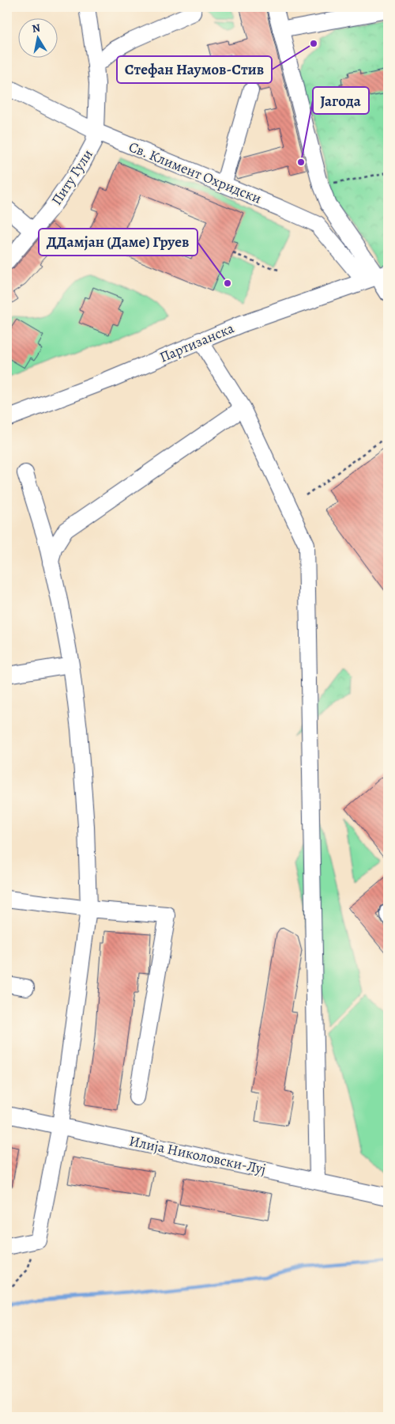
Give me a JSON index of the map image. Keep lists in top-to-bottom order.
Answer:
{
  "streets": {
    "street": [
      "Св. Климент Охридски",
      "Питу Гули",
      "Партизанска",
      "Илија Николовски-Луј"
    ]
  },
  "crossings": [
    ["Св. Климент Охридски", "Питу Гули"],
    ["Св. Климент Охридски", "Партизанска"]
  ],
  "places": ["Стефан Наумов-Стив", "Јагода", "ДДамјан (Даме) Груев"],
  "north": "top"
}
